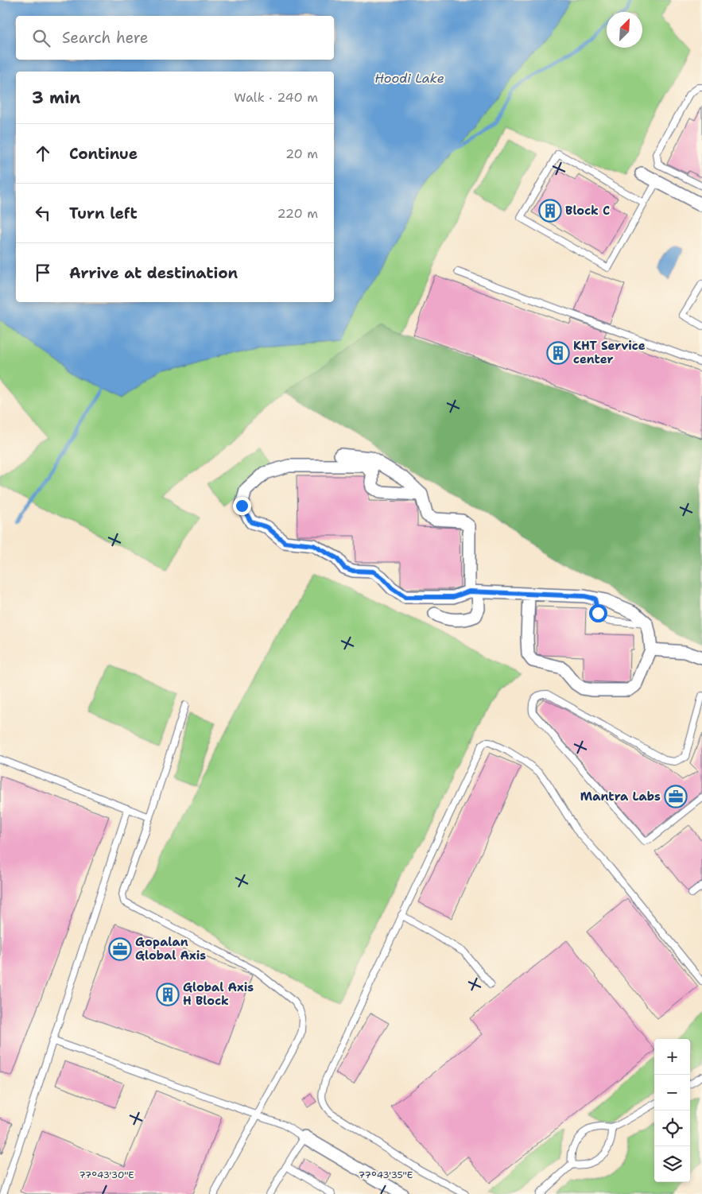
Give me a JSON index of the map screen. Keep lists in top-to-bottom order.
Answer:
{
  "water": ["Hoodi Lake"],
  "places": {
    "building": ["Block C", "KHT Service center", "Global Axis H Block"],
    "office": ["Mantra Labs", "Gopalan Global Axis"]
  },
  "north": "top right",
  "page": {
    "search": "Search here",
    "heading": ["3 min", "Walk · 240 m"],
    "list": [
      ["Continue", "20 m"],
      ["Turn left", "220 m"],
      "Arrive at destination"
    ],
    "map_buttons": ["+", "−"]
  },
  "coordinates": ["77°43'30\"E", "77°43'35\"E"]
}
